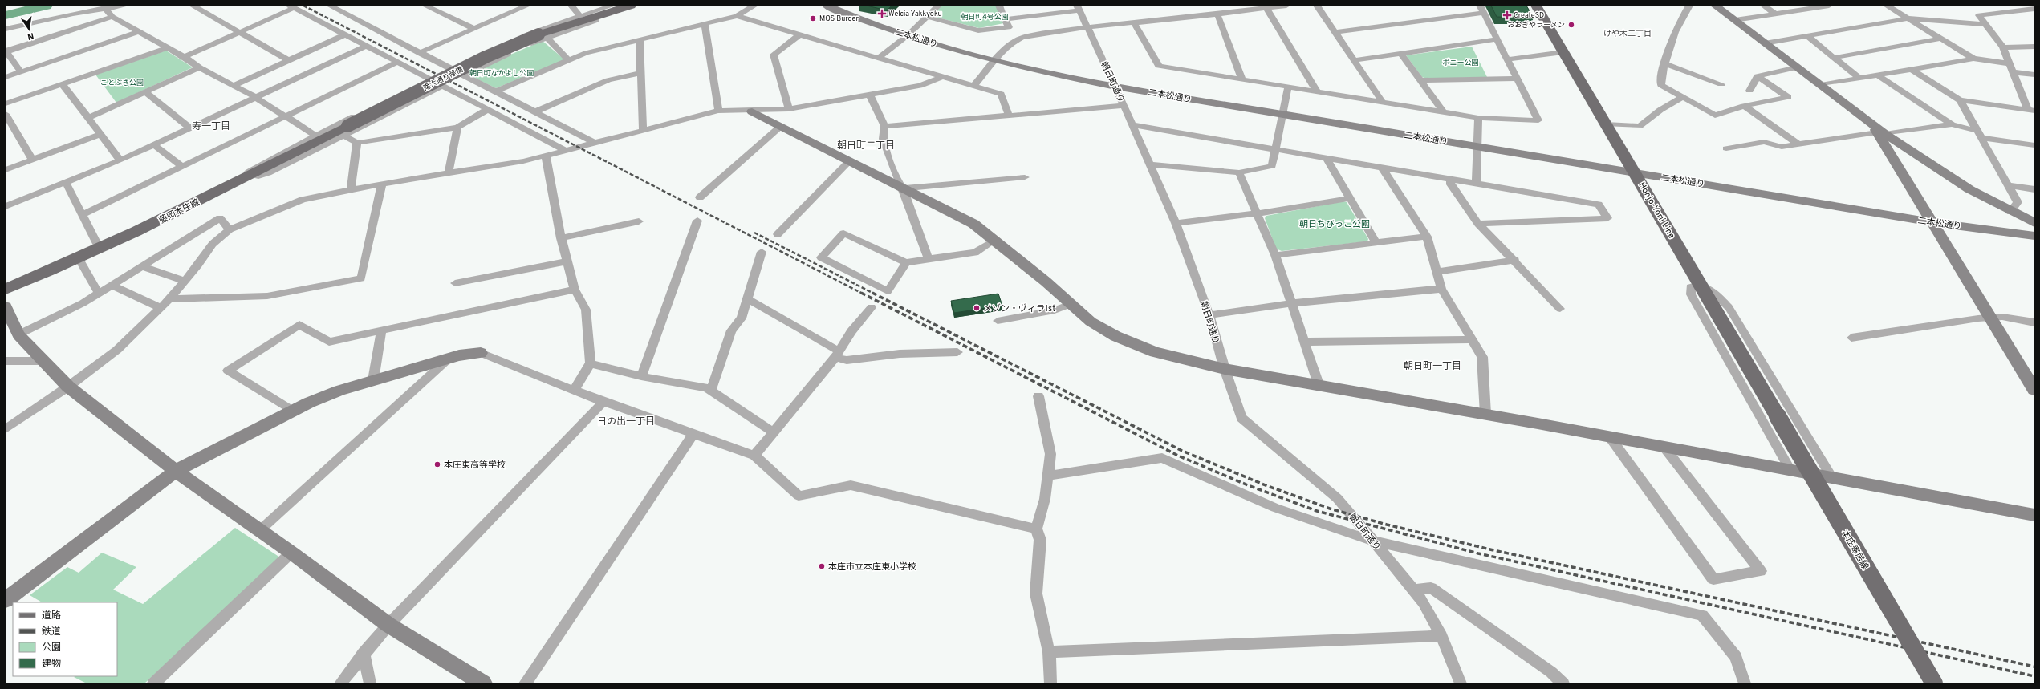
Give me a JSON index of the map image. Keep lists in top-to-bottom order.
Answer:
{
  "streets": {
    "main road": [
      "南大通り陸橋",
      "Honjo-Yorii Line",
      "藤岡本庄線",
      "本庄寄居線"
    ],
    "street": ["二本松通り", "朝日町通り"]
  },
  "crossings": [
    ["二本松通り", "朝日町通り"],
    ["二本松通り", "Honjo-Yorii Line"],
    ["南大通り陸橋", "藤岡本庄線"],
    ["Honjo-Yorii Line", "本庄寄居線"]
  ],
  "districts": [
    "けや木二丁目",
    "寿一丁目",
    "朝日町二丁目",
    "朝日町一丁目",
    "日の出一丁目"
  ],
  "parks": [
    "朝日町4号公園",
    "ポニー公園",
    "朝日町なかよし公園",
    "ことぶき公園",
    "朝日ちびっこ公園"
  ],
  "places": {
    "health": ["Welcia Yakkyoku", "CreateSD"],
    "other": [
      "MOS Burger",
      "おおぎやラーメン",
      "メゾン・ヴィラ1st",
      "本庄東高等学校",
      "本庄市立本庄東小学校"
    ]
  },
  "legend": [
    "道路",
    "鉄道",
    "公園",
    "建物"
  ],
  "north": "bottom"
}
